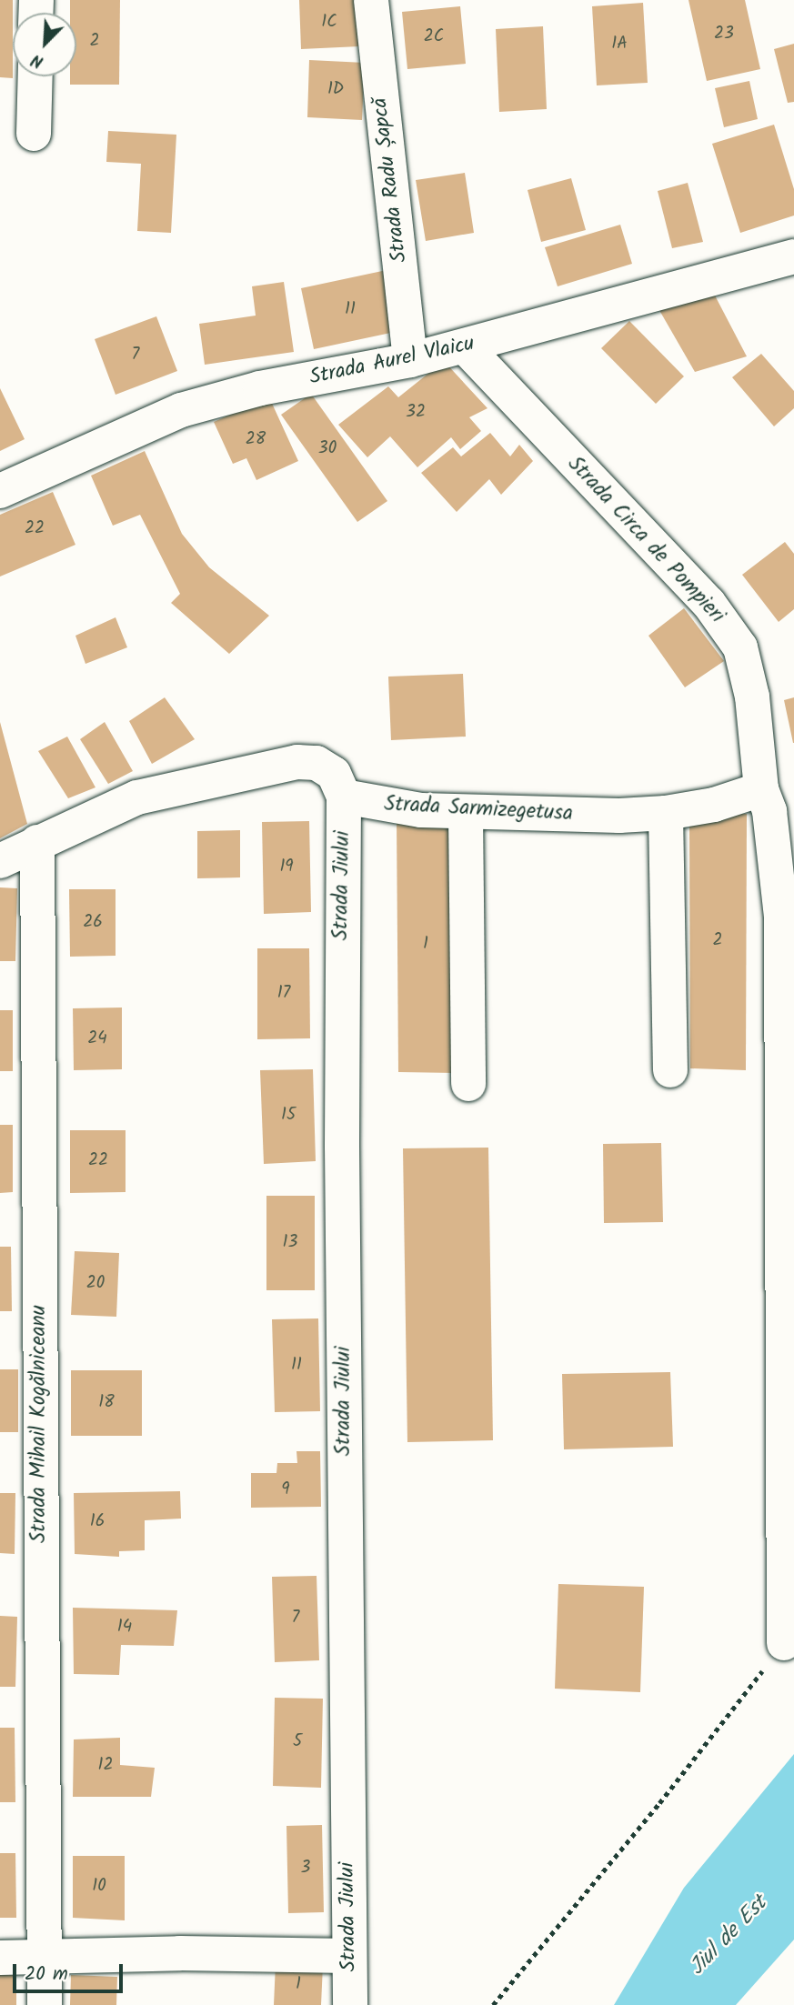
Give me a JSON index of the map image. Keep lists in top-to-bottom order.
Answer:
{
  "streets": {
    "street": [
      "Strada Radu Șapcă",
      "Strada Aurel Vlaicu",
      "Strada Circa de Pompieri",
      "Strada Sarmizegetusa",
      "Strada Jiului",
      "Strada Mihail Kogălniceanu"
    ]
  },
  "crossings": [
    ["Strada Radu Șapcă", "Strada Aurel Vlaicu"],
    ["Strada Aurel Vlaicu", "Strada Circa de Pompieri"],
    ["Strada Circa de Pompieri", "Strada Sarmizegetusa"],
    ["Strada Sarmizegetusa", "Strada Jiului"]
  ],
  "water": ["Jiul de Est"],
  "house_numbers": [
    "1C",
    "23",
    "2C",
    "2",
    "1A",
    "1D",
    "11",
    "7",
    "32",
    "28",
    "30",
    "22",
    "19",
    "26",
    "2",
    "1",
    "17",
    "24",
    "15",
    "22",
    "13",
    "20",
    "11",
    "18",
    "9",
    "16",
    "7",
    "14",
    "5",
    "12",
    "3",
    "10",
    "1"
  ],
  "scale_bar": "20 m",
  "north": "bottom left"
}
